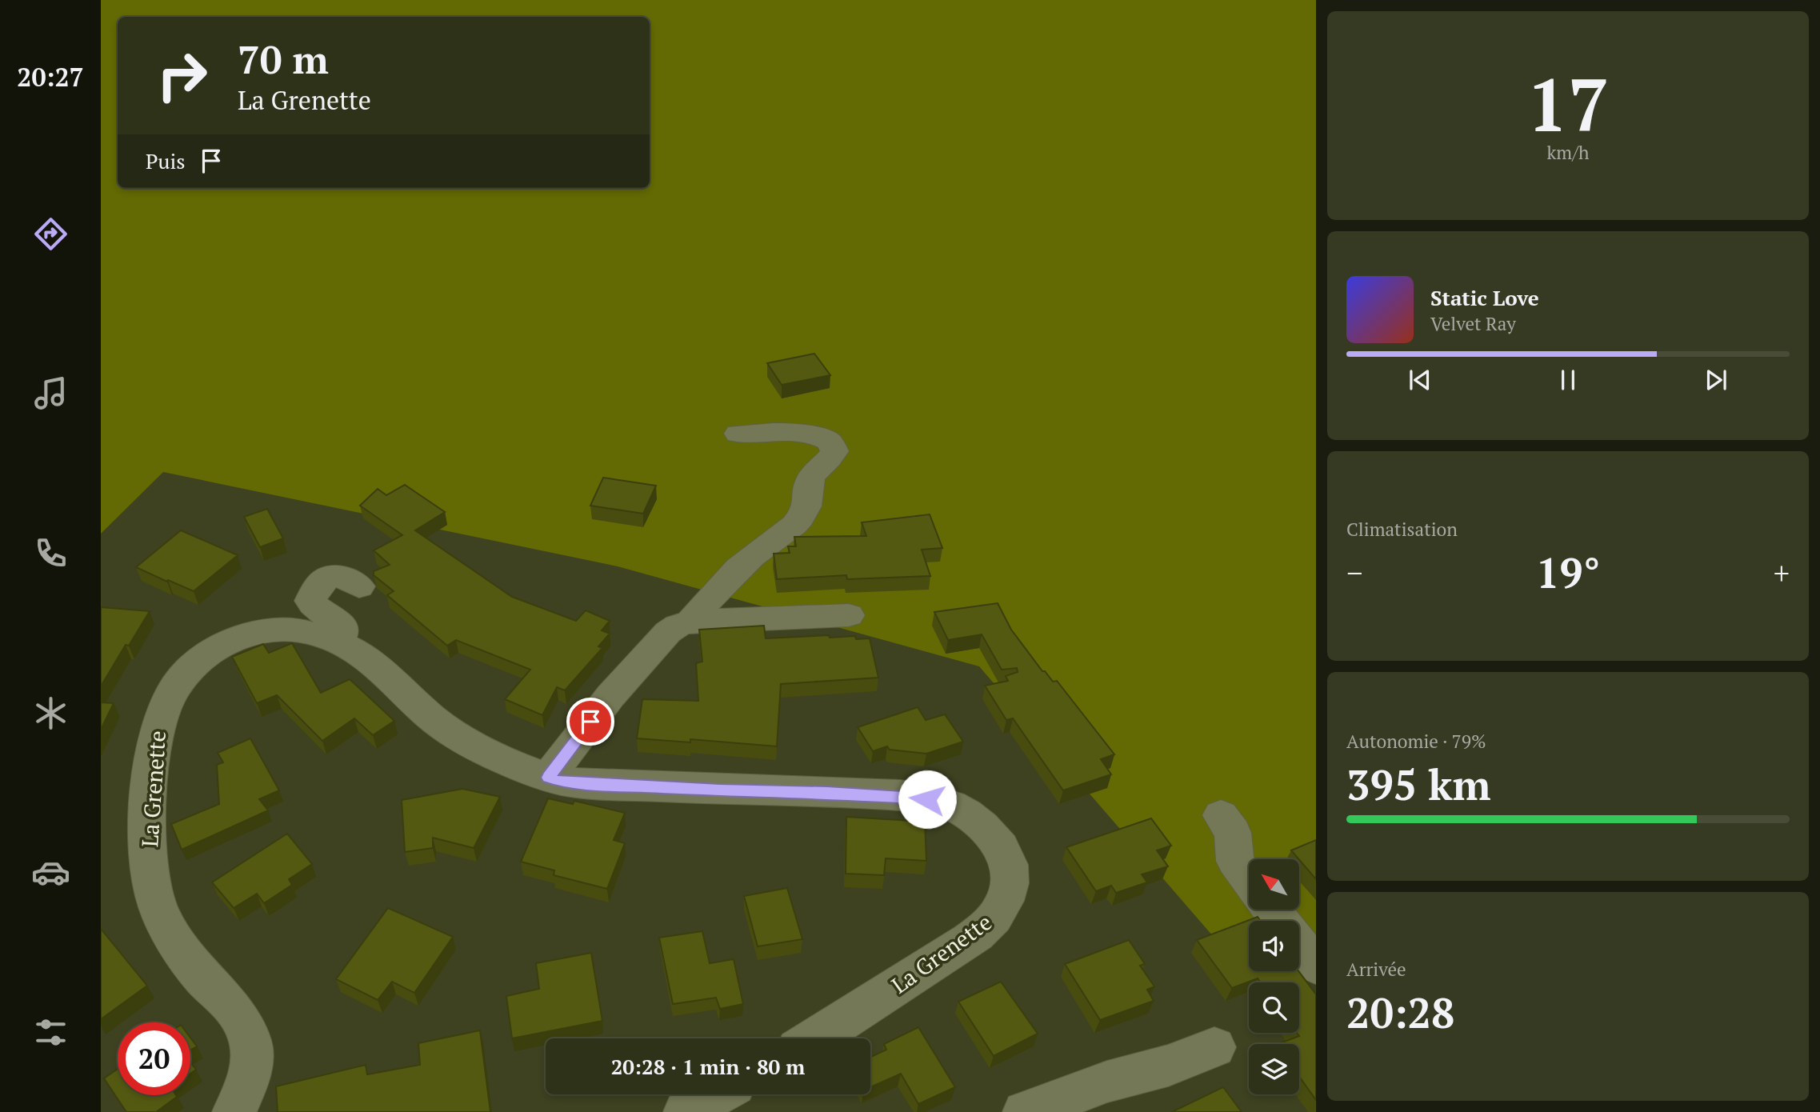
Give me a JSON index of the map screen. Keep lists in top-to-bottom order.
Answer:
{
  "streets": {
    "lane": ["La Grenette"]
  },
  "north": "top left",
  "page": {
    "tabs": "20:27",
    "tile": [
      ["17", "km/h"],
      "Climatisation",
      ["Autonomie · 79%", "395 km"],
      ["Arrivée", "20:28"]
    ],
    "turn": ["70 m", "La Grenette"],
    "then": "Puis",
    "song": ["Static Love", "Velvet Ray"],
    "heat": ["−", "19°", "+"],
    "limit": "20",
    "trip": "20:28 · 1 min · 80 m"
  }
}
